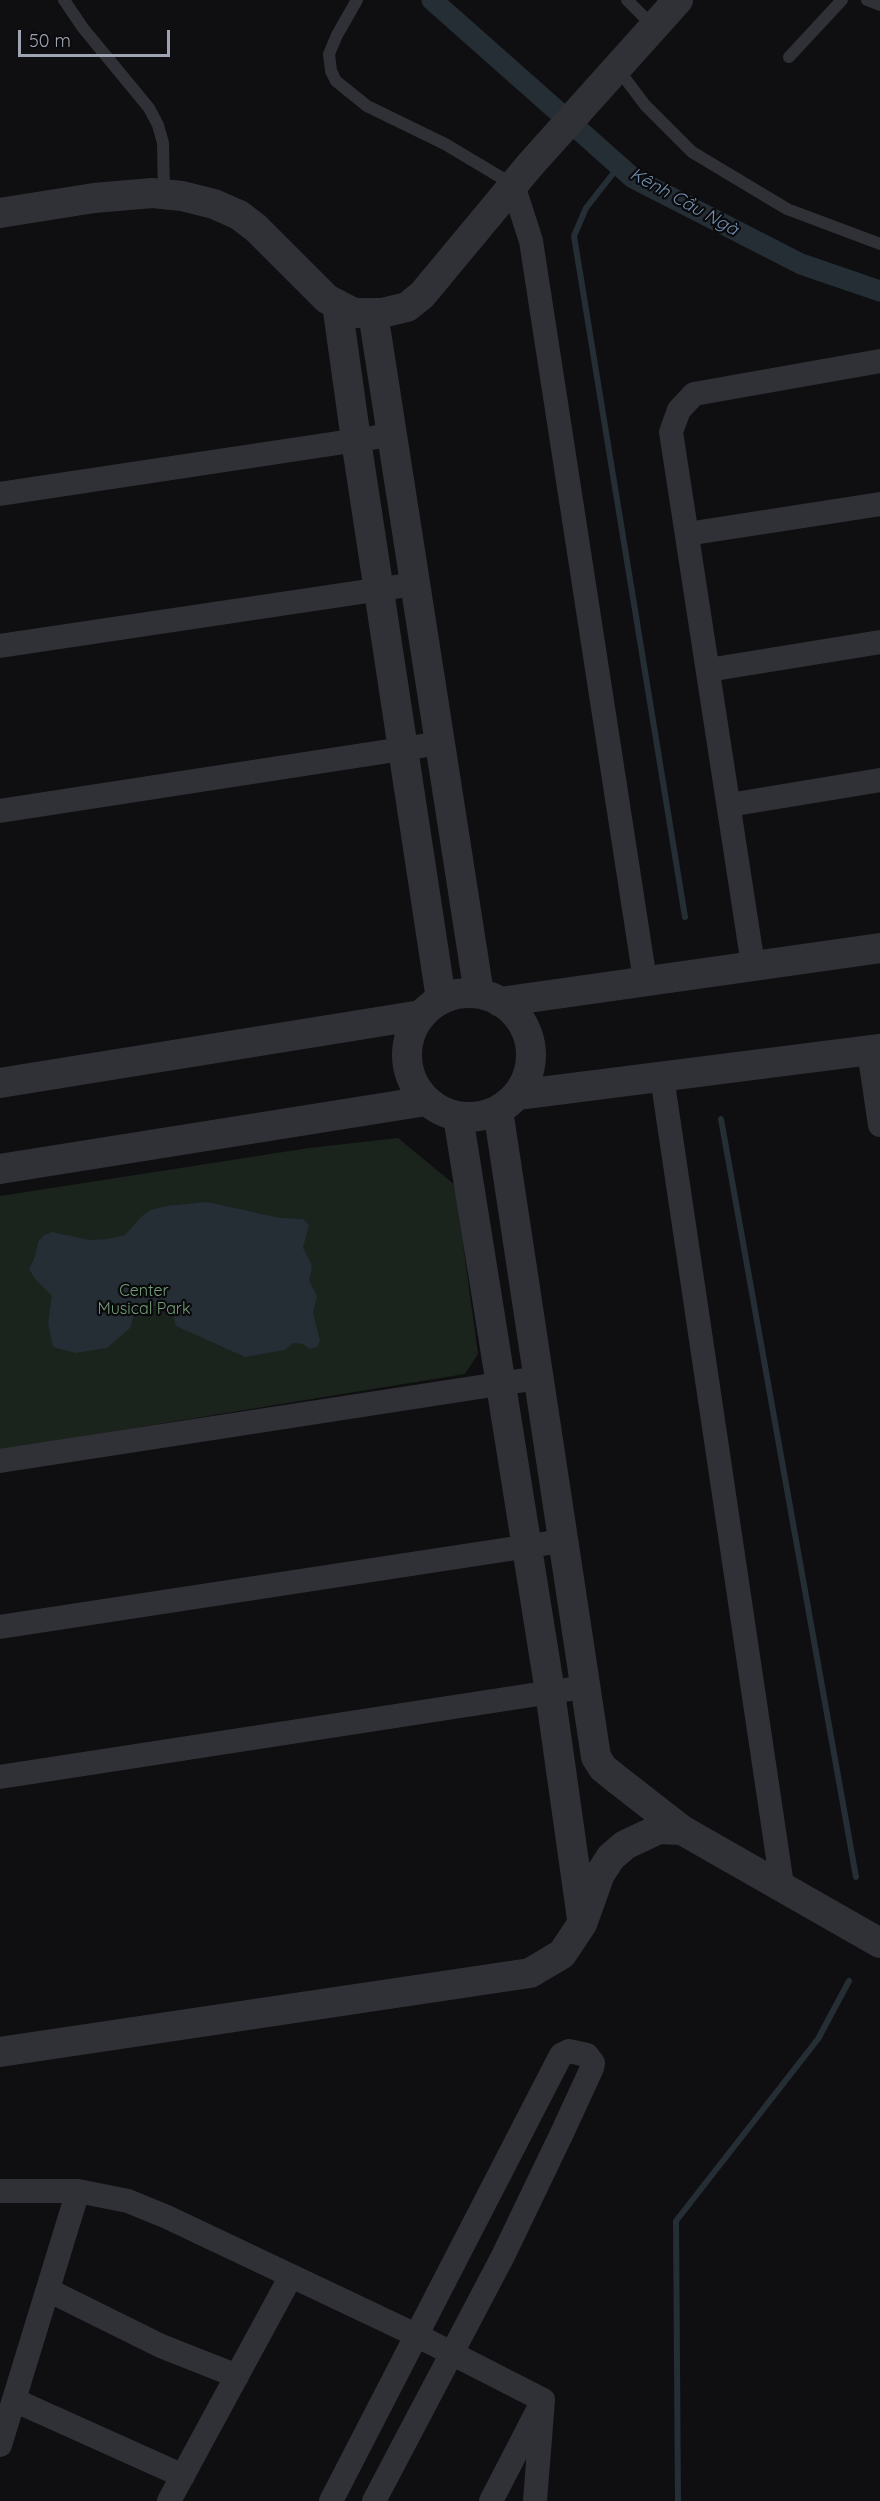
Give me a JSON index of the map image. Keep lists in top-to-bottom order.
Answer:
{
  "water": ["Kênh Cầu Ngà"],
  "parks": ["Center Musical Park"],
  "scale_bar": "50 m"
}
